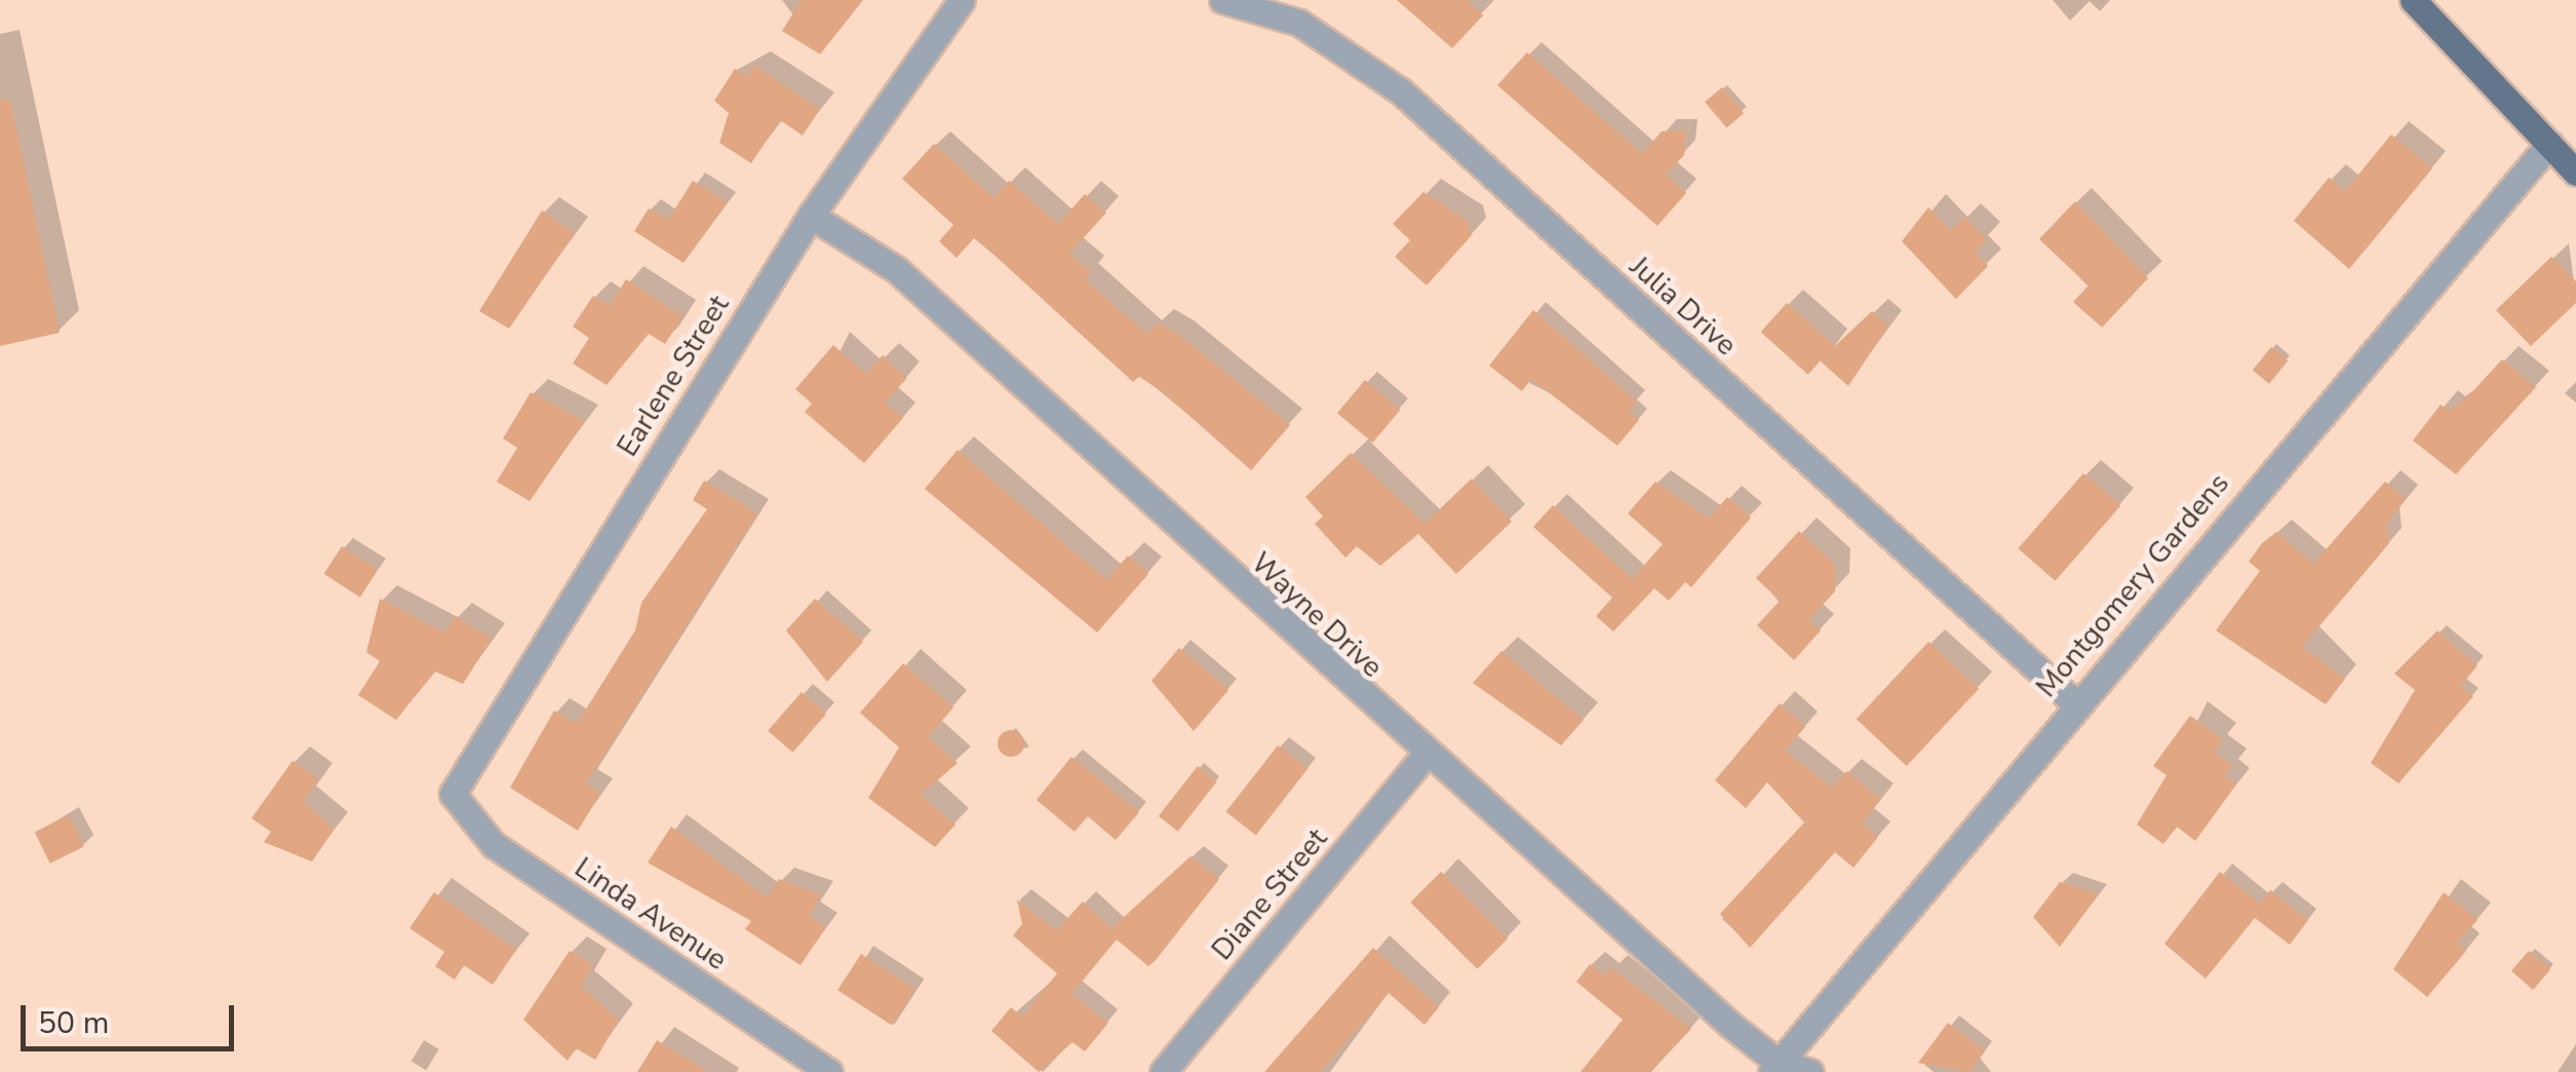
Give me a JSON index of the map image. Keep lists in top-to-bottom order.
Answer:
{
  "streets": {
    "street": [
      "Julia Drive",
      "Earlene Street",
      "Montgomery Gardens",
      "Wayne Drive",
      "Diane Street",
      "Linda Avenue"
    ]
  },
  "crossings": [
    ["Julia Drive", "Montgomery Gardens"],
    ["Earlene Street", "Wayne Drive"],
    ["Earlene Street", "Linda Avenue"],
    ["Montgomery Gardens", "Wayne Drive"],
    ["Wayne Drive", "Diane Street"]
  ],
  "scale_bar": "50 m"
}
